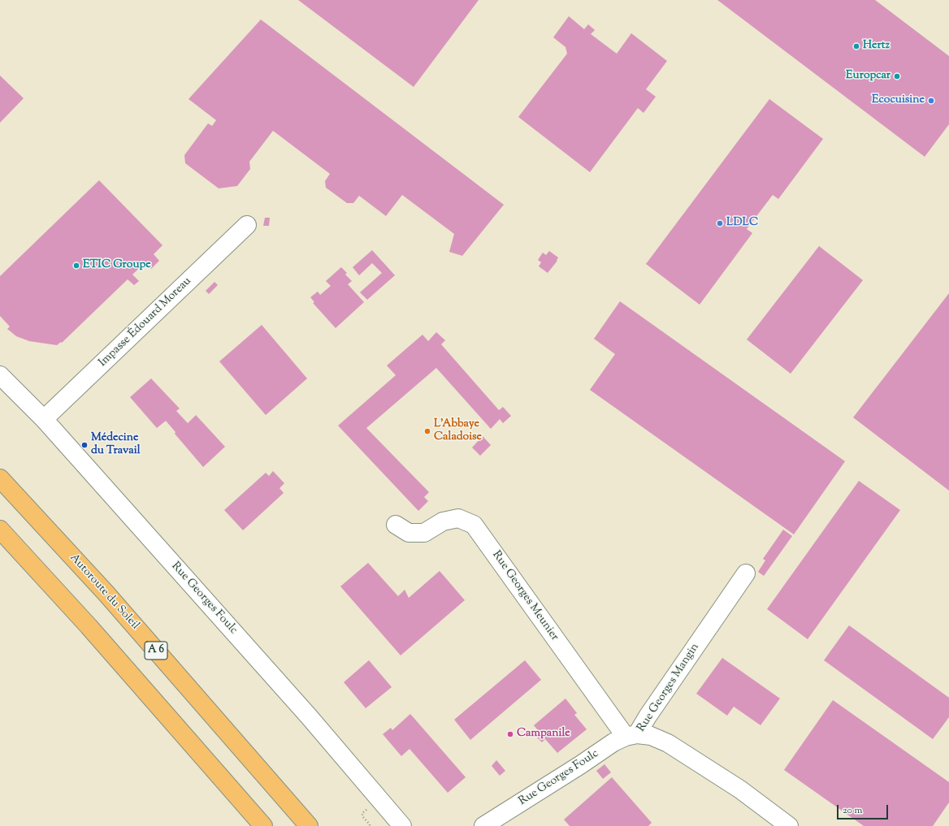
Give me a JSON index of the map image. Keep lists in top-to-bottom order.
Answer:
{
  "streets": {
    "highway": ["Autoroute du Soleil", "A 6"],
    "street": [
      "Impasse Édouard Moreau",
      "Rue Georges Meunier",
      "Rue Georges Foulc",
      "Rue Georges Mangin"
    ]
  },
  "crossings": [
    ["Impasse Édouard Moreau", "Rue Georges Foulc"],
    ["Rue Georges Meunier", "Rue Georges Foulc"],
    ["Rue Georges Meunier", "Rue Georges Mangin"],
    ["Rue Georges Foulc", "Rue Georges Mangin"]
  ],
  "places": [
    "Hertz",
    "Europcar",
    "Ecocuisine",
    "LDLC",
    "ETIC Groupe",
    "L'Abbaye Caladoise",
    "Médecine du Travail",
    "Campanile"
  ],
  "scale_bar": "20 m"
}
